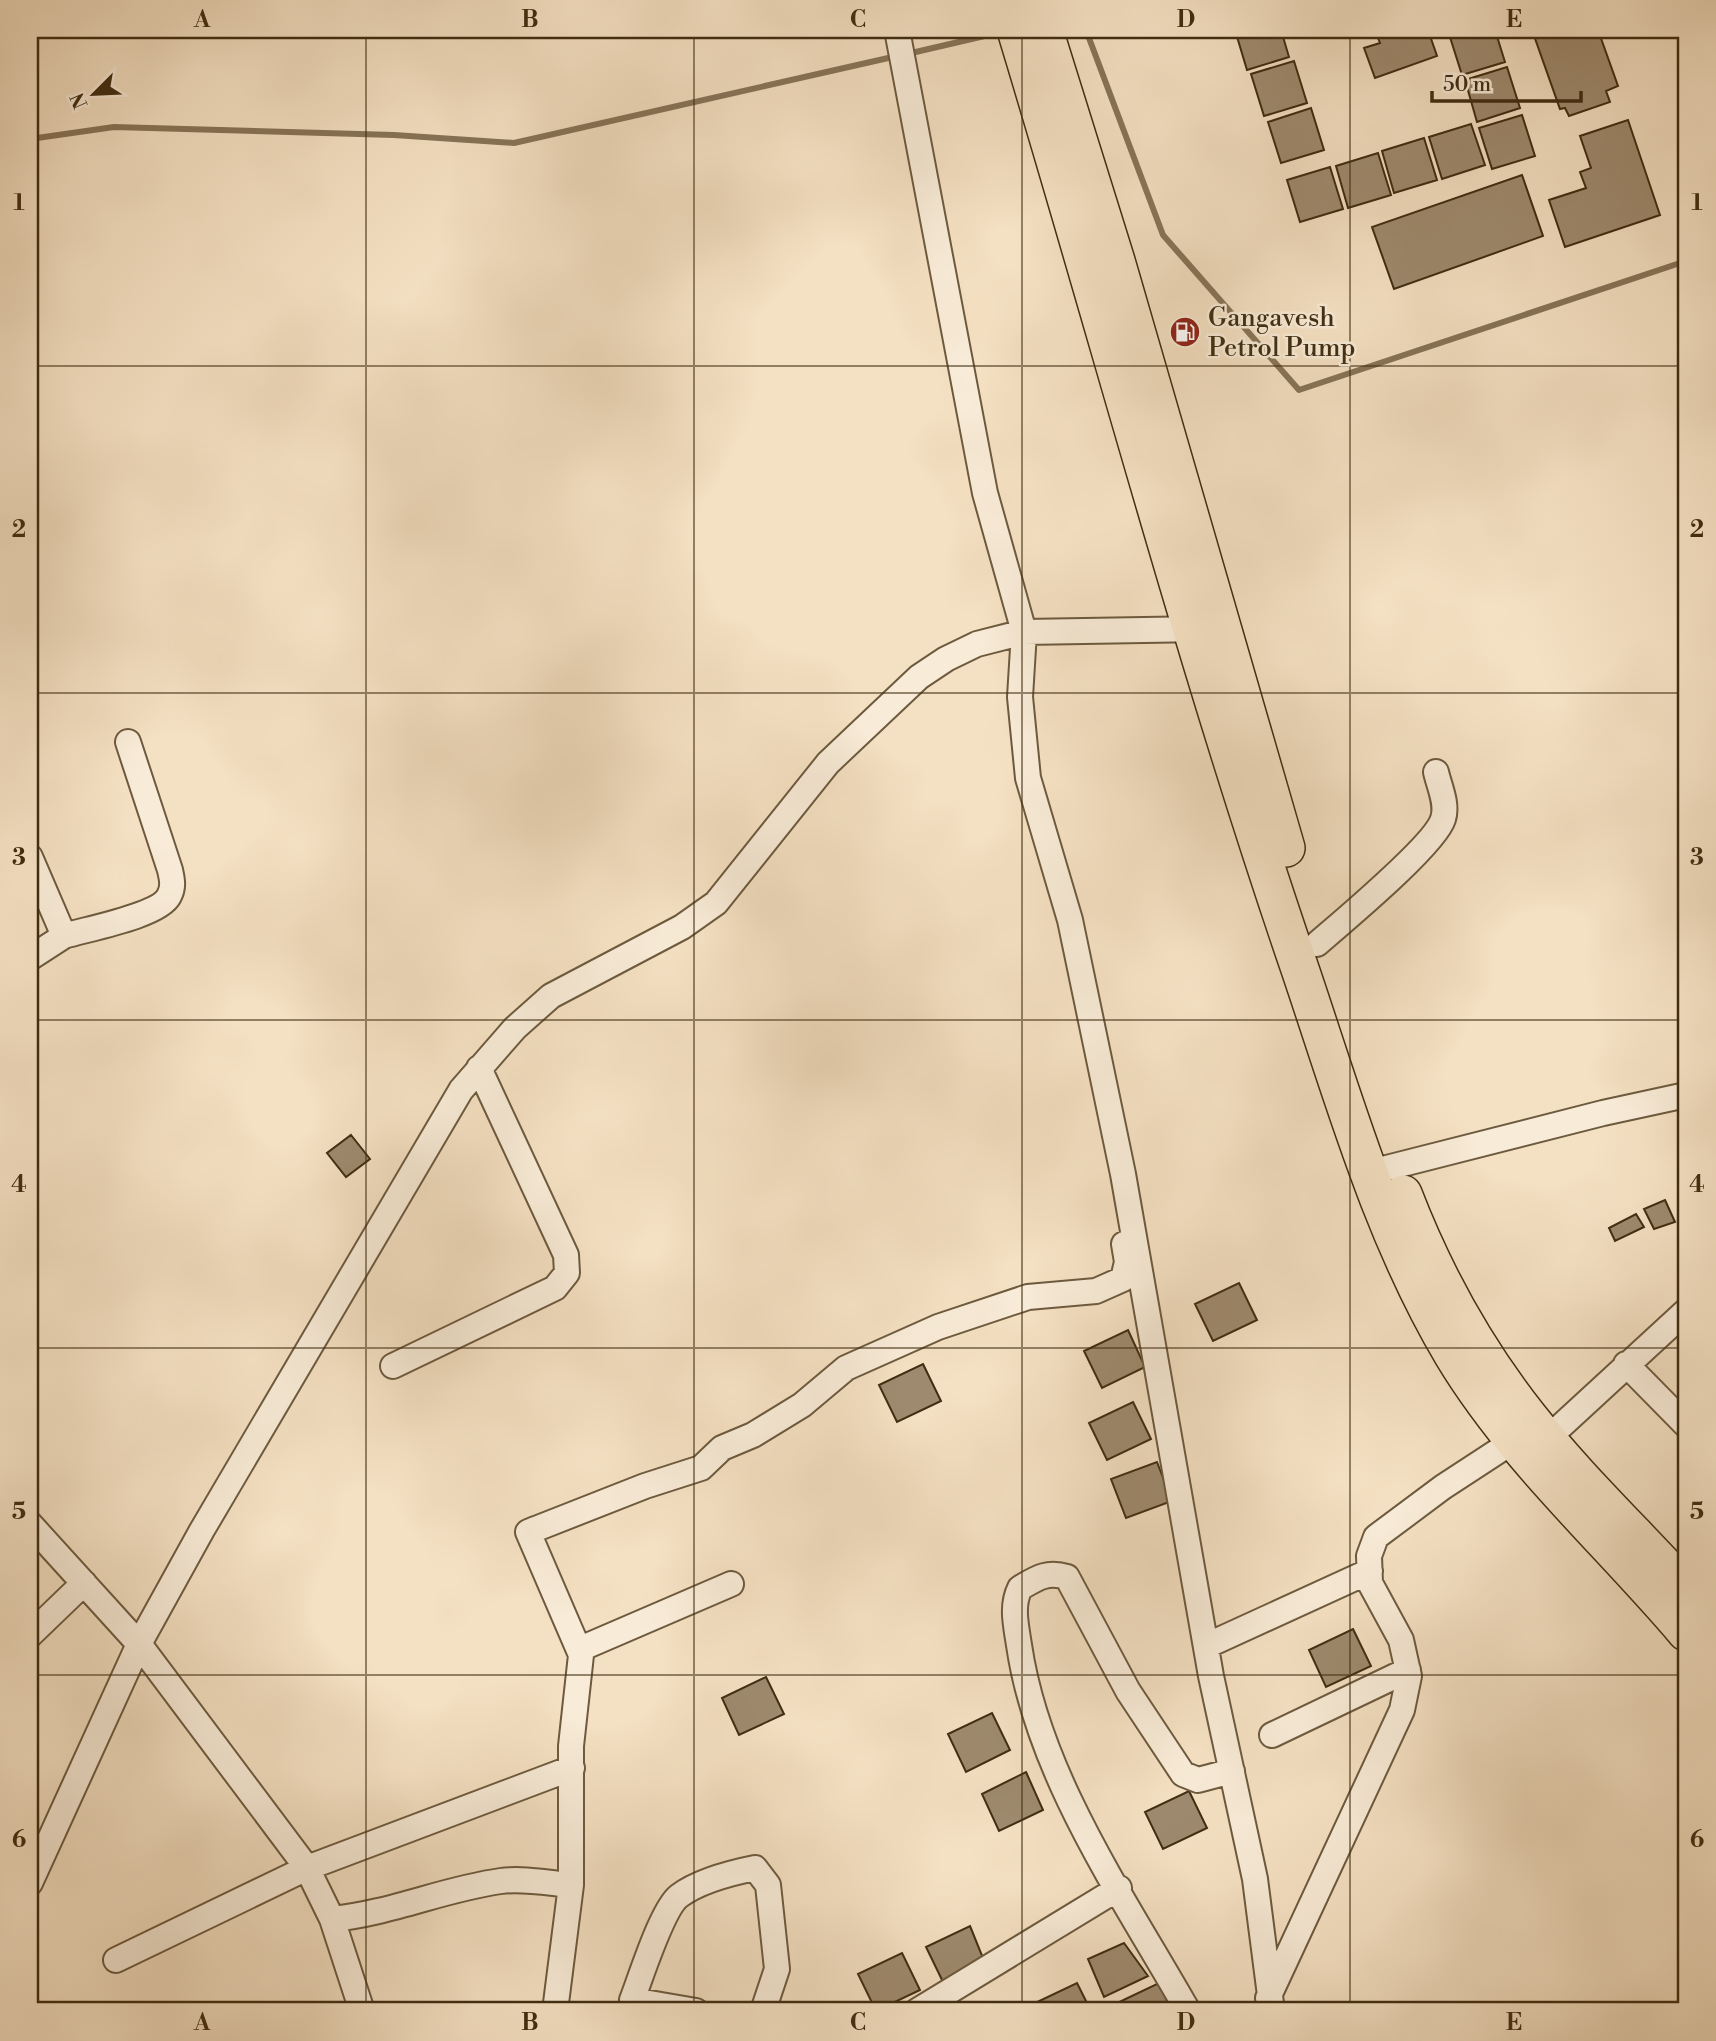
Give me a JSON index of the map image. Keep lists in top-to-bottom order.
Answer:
{
  "places": {
    "fuel station": ["Gangavesh Petrol Pump"]
  },
  "scale_bar": "50 m",
  "north": "bottom left",
  "grid": {
    "columns": [
      "A",
      "B",
      "C",
      "D",
      "E"
    ],
    "rows": [
      "1",
      "2",
      "3",
      "4",
      "5",
      "6"
    ]
  }
}
